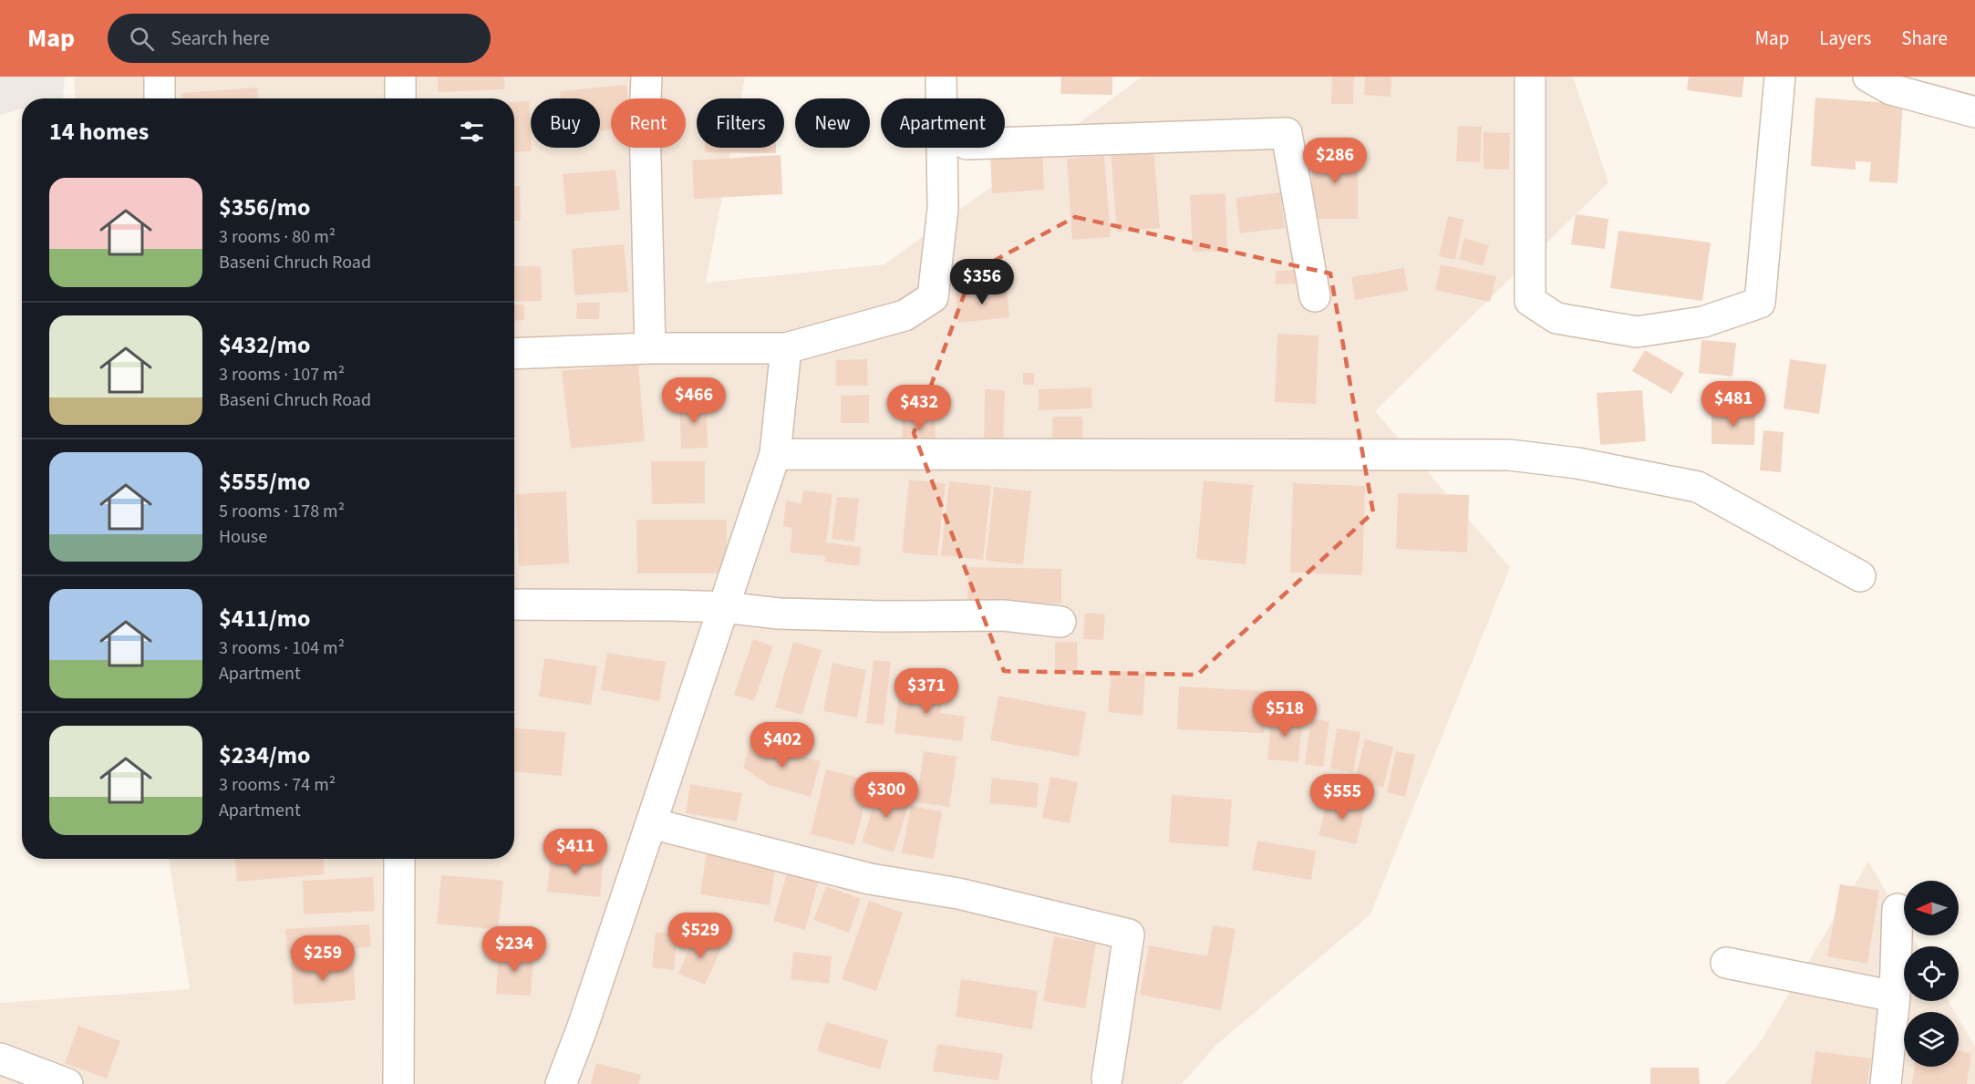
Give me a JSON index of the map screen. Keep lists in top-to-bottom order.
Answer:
{
  "north": "left",
  "page": {
    "header": "Map",
    "search": "Search here",
    "nav": ["Map", "Layers", "Share"],
    "chip": [
      "Buy",
      "Rent",
      "Filters",
      "New",
      "Apartment"
    ],
    "heading": "14 homes",
    "price": [
      "$286",
      "$356",
      "$466",
      "$481",
      "$432",
      "$371",
      "$518",
      "$402",
      "$300",
      "$555",
      "$411",
      "$529",
      "$234",
      "$259"
    ],
    "list": [
      {
        "name": "$356/mo",
        "note": "3 rooms · 80 m² · Baseni Chruch Road"
      },
      {
        "name": "$432/mo",
        "note": "3 rooms · 107 m² · Baseni Chruch Road"
      },
      {
        "name": "$555/mo",
        "note": "5 rooms · 178 m² · House"
      },
      {
        "name": "$411/mo",
        "note": "3 rooms · 104 m² · Apartment"
      },
      {
        "name": "$234/mo",
        "note": "3 rooms · 74 m² · Apartment"
      }
    ]
  }
}
